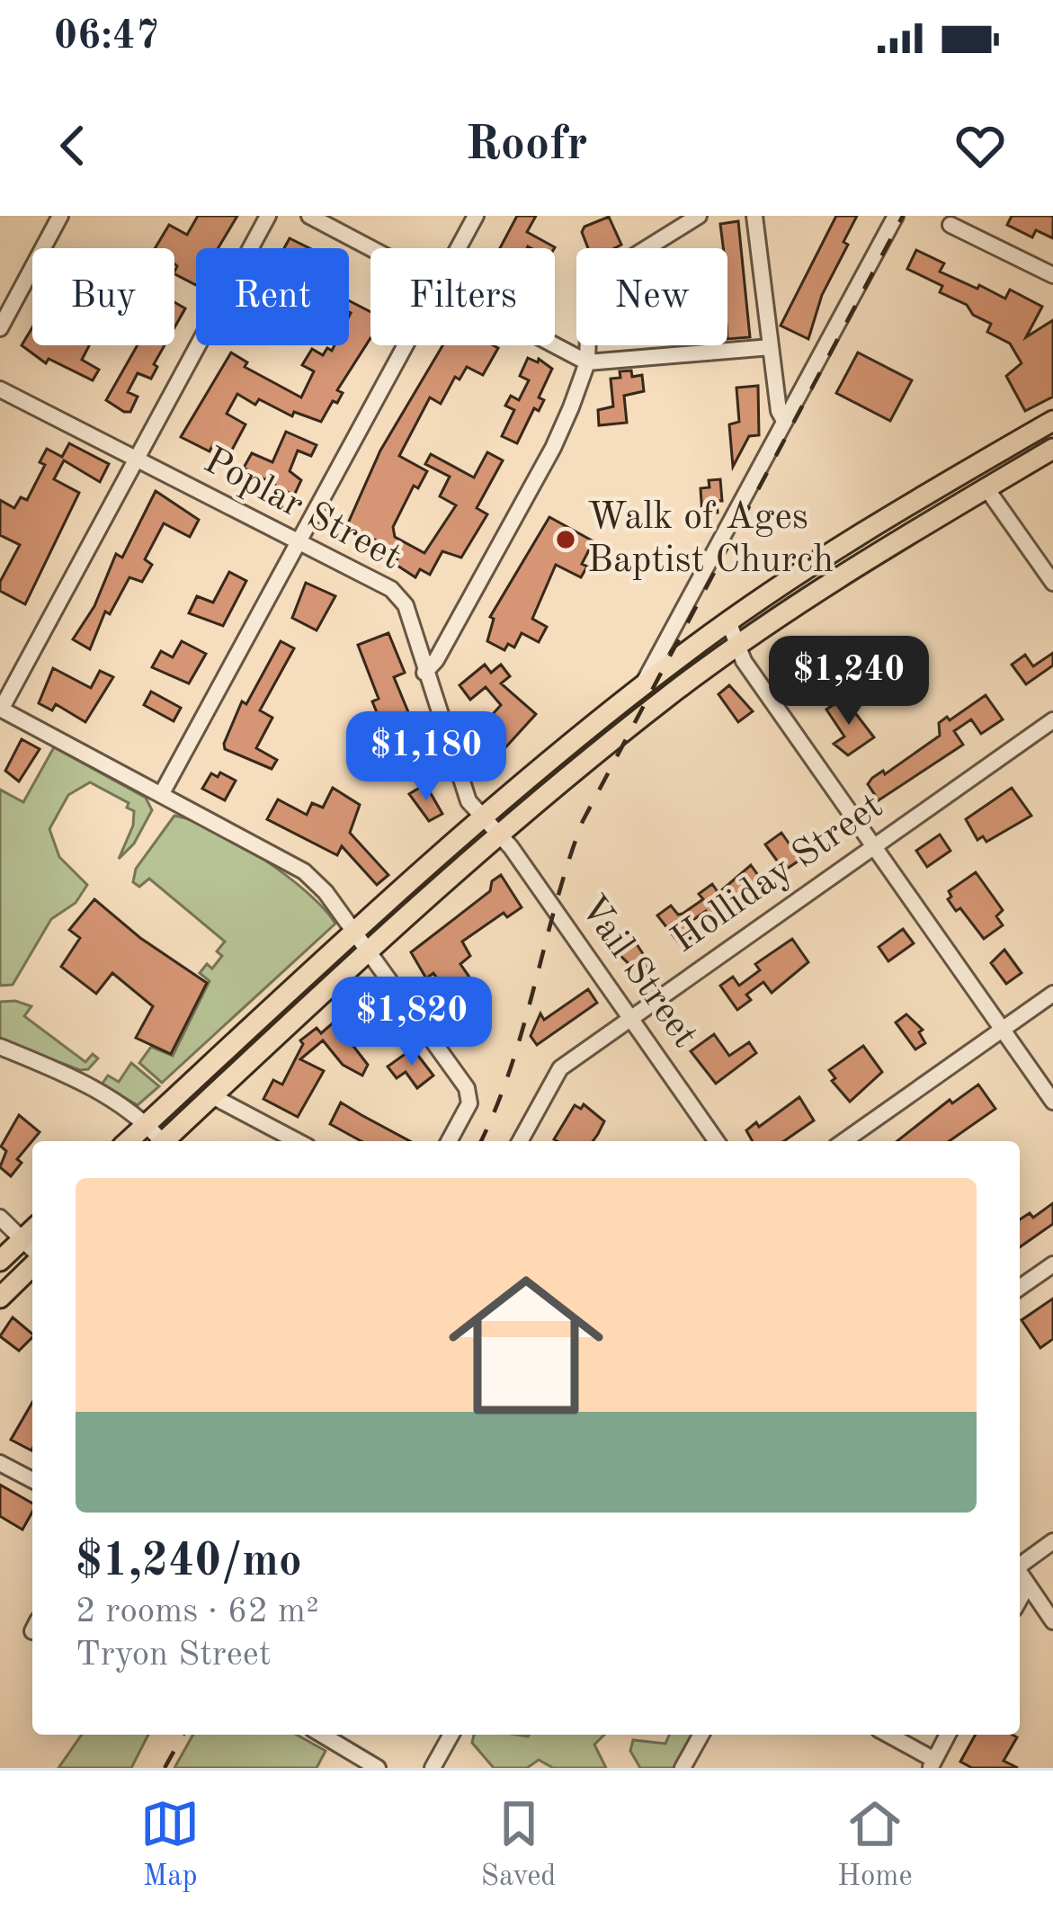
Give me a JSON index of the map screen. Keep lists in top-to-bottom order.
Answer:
{
  "streets": {
    "street": ["Poplar Street", "Holliday Street", "Vail Street"]
  },
  "crossings": [
    ["Poplar Street", "Vail Street"],
    ["Holliday Street", "Vail Street"]
  ],
  "places": ["Walk of Ages Baptist Church"],
  "page": {
    "status": "06:47",
    "header": "Roofr",
    "chip": [
      "Buy",
      "Rent",
      "Filters",
      "New"
    ],
    "price": ["$1,240", "$1,180", "$1,820"],
    "list": [
      {
        "name": "$1,240/mo",
        "note": "2 rooms · 62 m² · Tryon Street"
      }
    ],
    "tabs": ["Map", "Saved", "Home"]
  }
}
